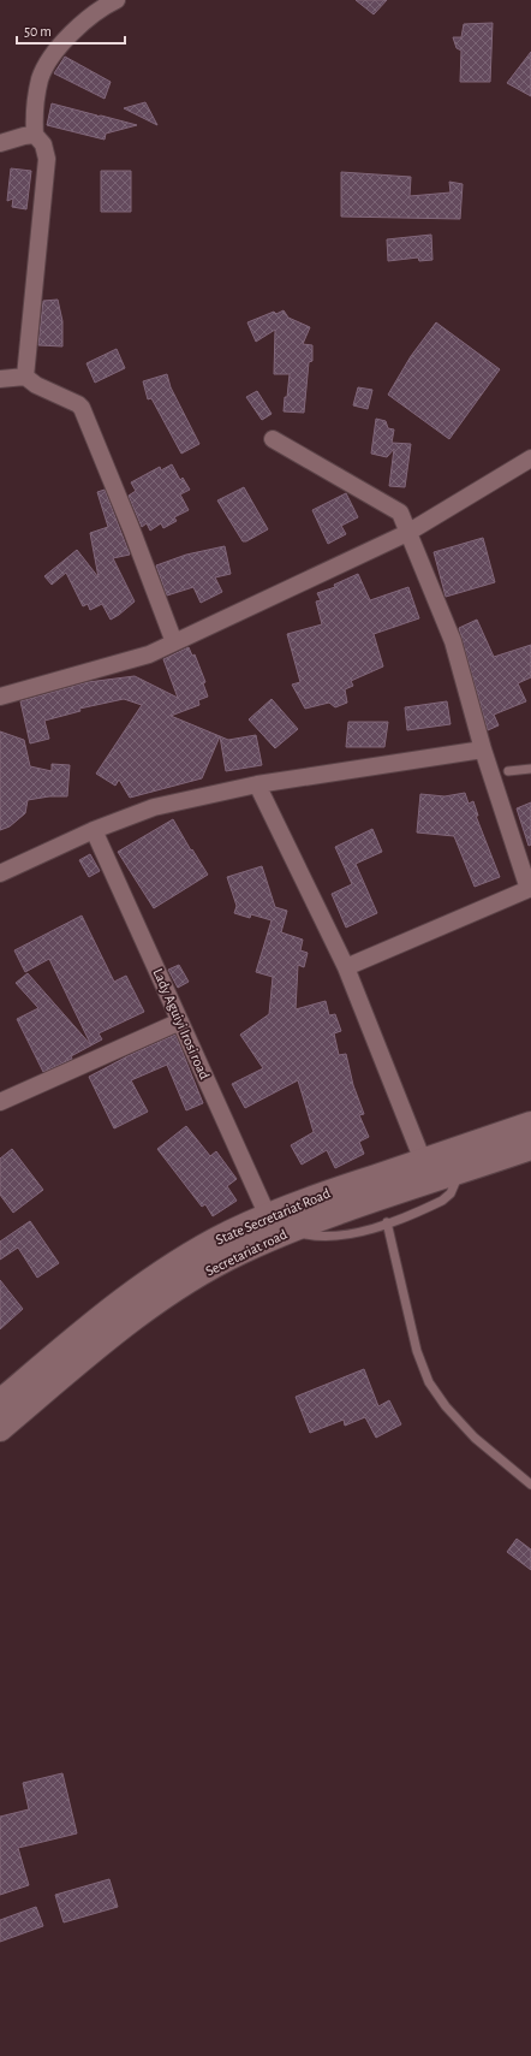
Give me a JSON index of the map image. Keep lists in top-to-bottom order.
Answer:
{
  "streets": {
    "street": ["Lady Aguiyi Irosi road", "State Secretariat Road", "Secretariat road"]
  },
  "crossings": [
    ["Lady Aguiyi Irosi road", "State Secretariat Road"]
  ],
  "scale_bar": "50 m"
}
